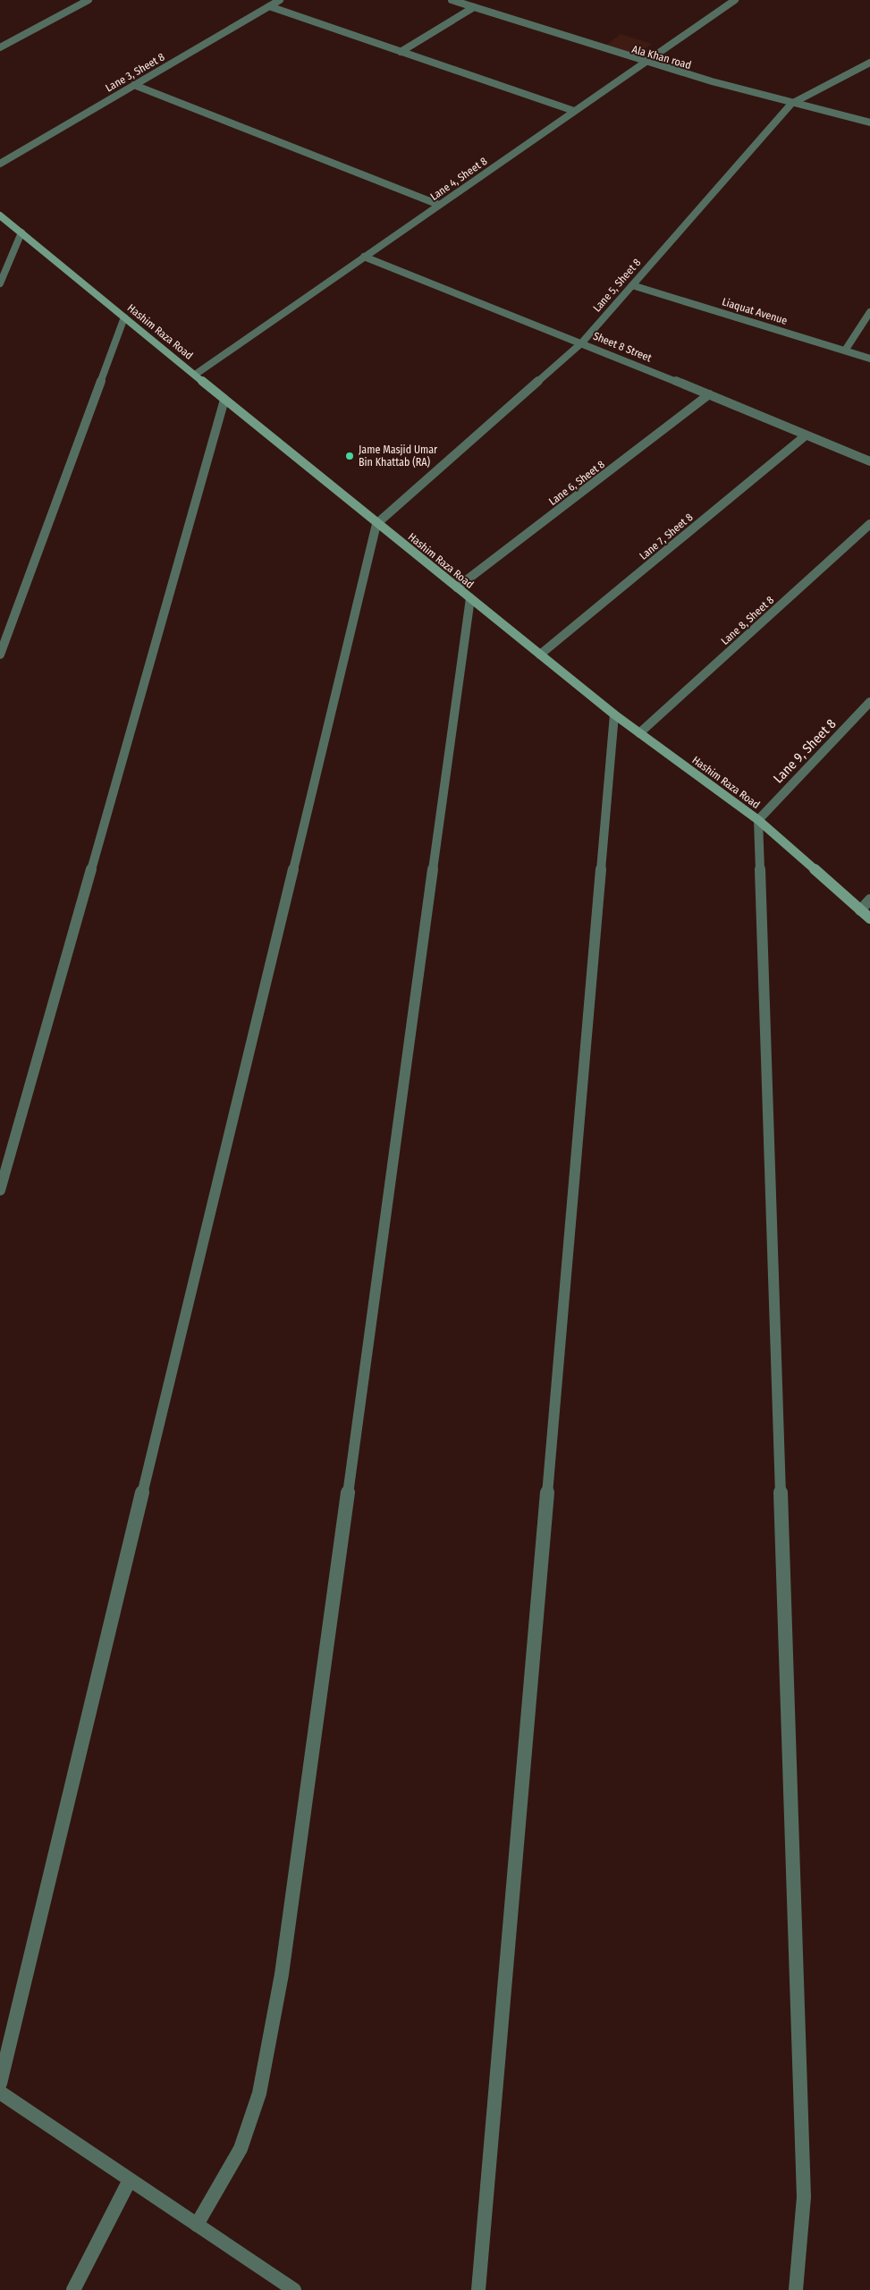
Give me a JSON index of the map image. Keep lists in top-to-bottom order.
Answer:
{
  "streets": {
    "street": [
      "Ala Khan road",
      "Lane 3, Sheet 8",
      "Lane 4, Sheet 8",
      "Lane 5, Sheet 8",
      "Liaquat Avenue",
      "Hashim Raza Road",
      "Sheet 8 Street",
      "Lane 6, Sheet 8",
      "Lane 7, Sheet 8",
      "Lane 8, Sheet 8",
      "Lane 9, Sheet 8"
    ]
  },
  "crossings": [
    ["Ala Khan road", "Lane 4, Sheet 8"],
    ["Ala Khan road", "Lane 5, Sheet 8"],
    ["Lane 4, Sheet 8", "Hashim Raza Road"],
    ["Lane 4, Sheet 8", "Sheet 8 Street"],
    ["Lane 5, Sheet 8", "Liaquat Avenue"],
    ["Lane 5, Sheet 8", "Hashim Raza Road"],
    ["Lane 5, Sheet 8", "Sheet 8 Street"],
    ["Hashim Raza Road", "Lane 6, Sheet 8"],
    ["Hashim Raza Road", "Lane 7, Sheet 8"],
    ["Hashim Raza Road", "Lane 8, Sheet 8"],
    ["Hashim Raza Road", "Lane 9, Sheet 8"],
    ["Sheet 8 Street", "Lane 6, Sheet 8"],
    ["Sheet 8 Street", "Lane 7, Sheet 8"]
  ],
  "places": ["Jame Masjid Umar Bin Khattab (RA)"]
}
